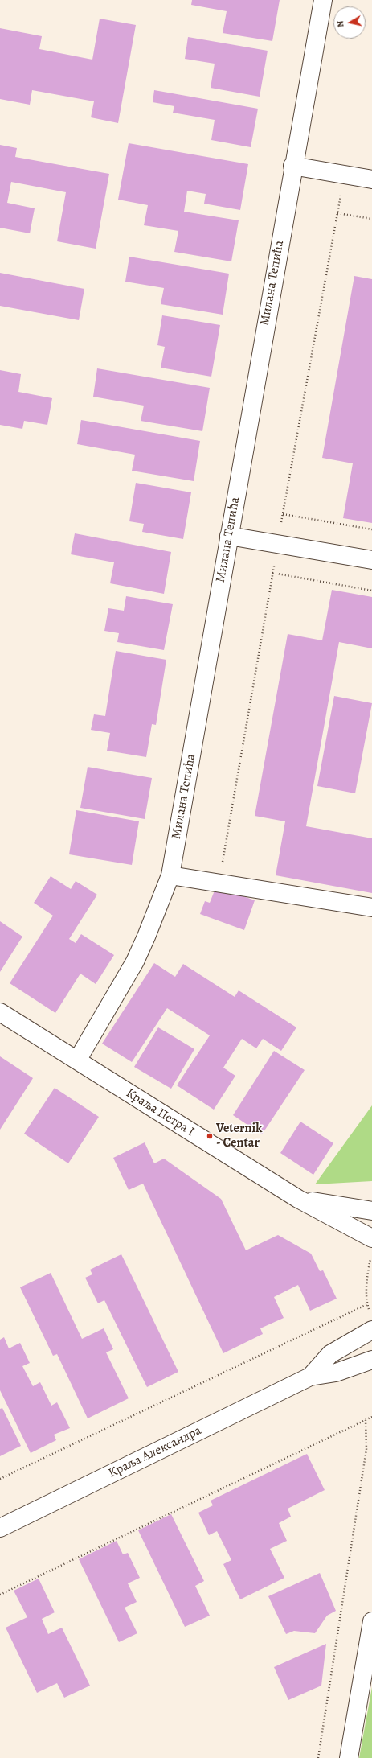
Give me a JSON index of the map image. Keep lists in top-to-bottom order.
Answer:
{
  "streets": {
    "street": ["Милана Тепића", "Краља Петра I", "Краља Александра"]
  },
  "crossings": [
    ["Милана Тепића", "Краља Петра I"]
  ],
  "places": ["Veternik - Centar"],
  "north": "left"
}
